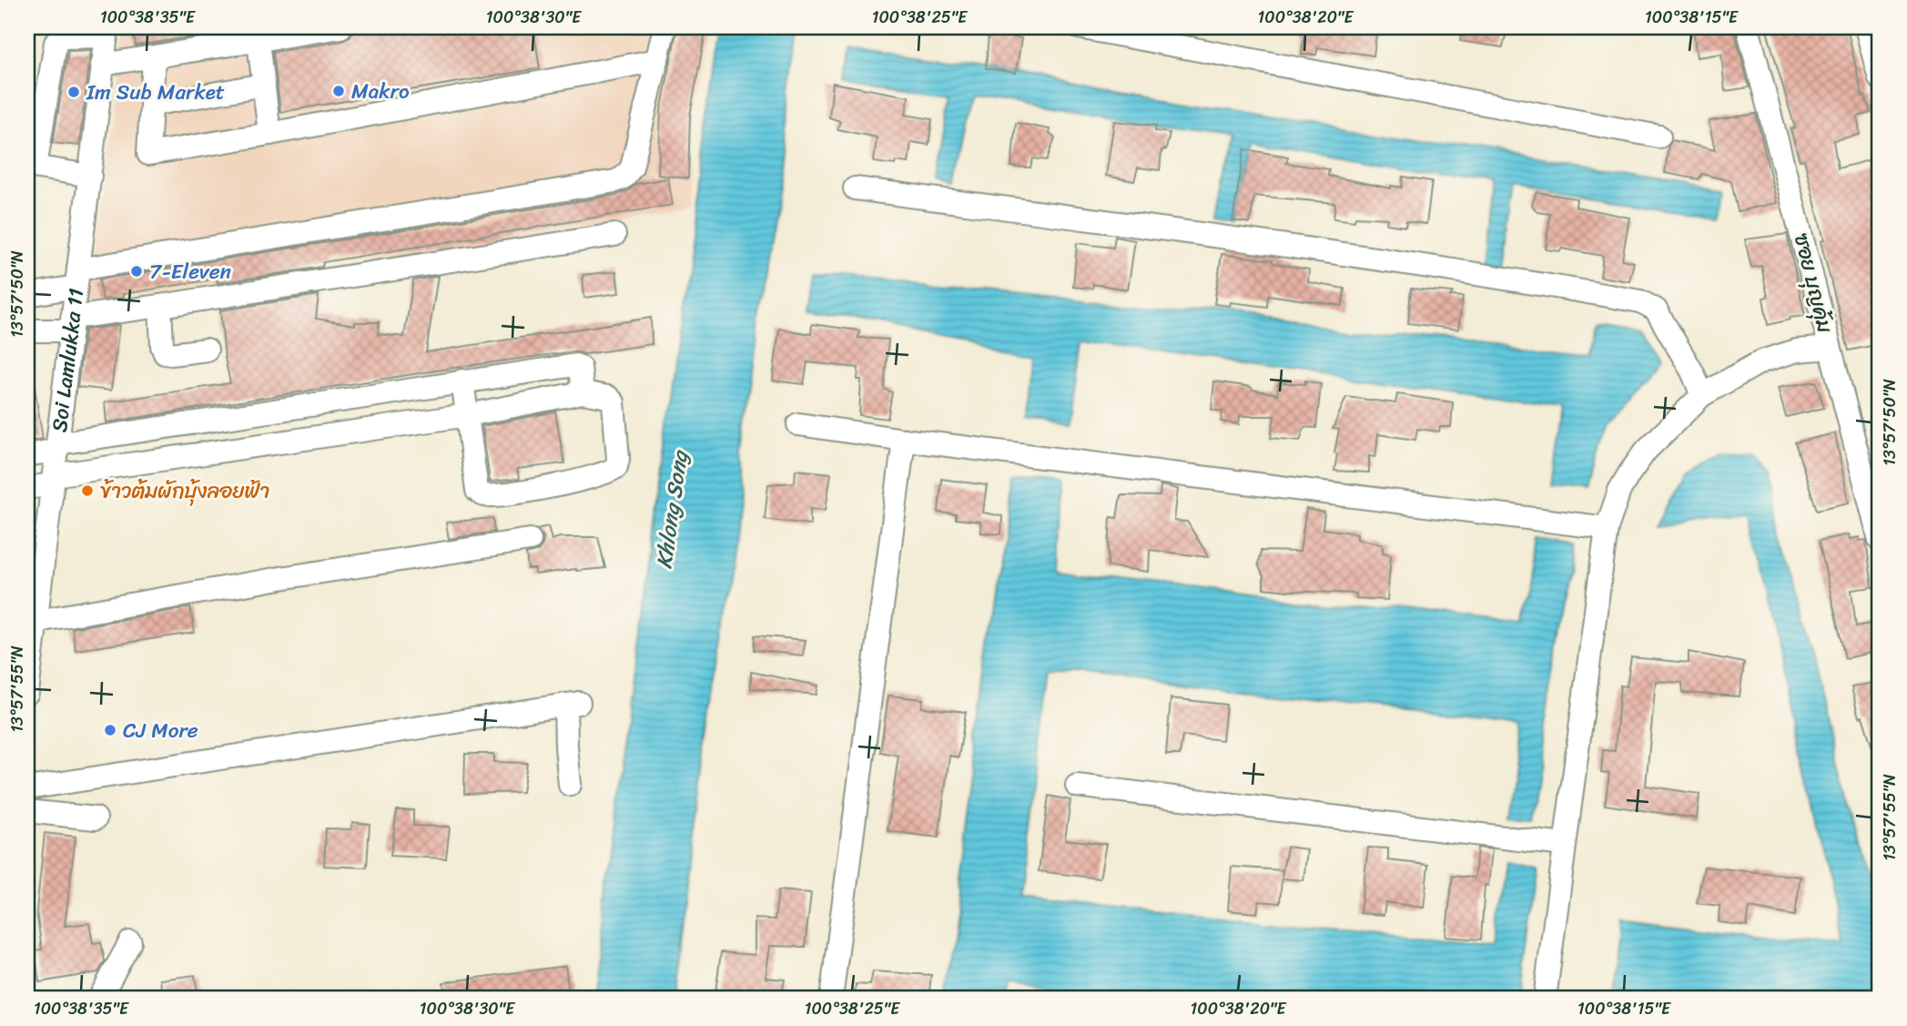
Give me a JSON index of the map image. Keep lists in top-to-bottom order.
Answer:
{
  "streets": {
    "street": ["ซอย บุญคุ้ม", "Soi Lamlukka 11"]
  },
  "water": ["Khlong Song"],
  "places": [
    "Makro",
    "Im Sub Market",
    "7-Eleven",
    "ข้าวต้มผักบุ้งลอยฟ้า",
    "CJ More"
  ],
  "coordinates": [
    "100°38'35\"E",
    "100°38'30\"E",
    "100°38'25\"E",
    "100°38'20\"E",
    "100°38'15\"E",
    "13°57'50\"N",
    "13°57'55\"N"
  ]
}
